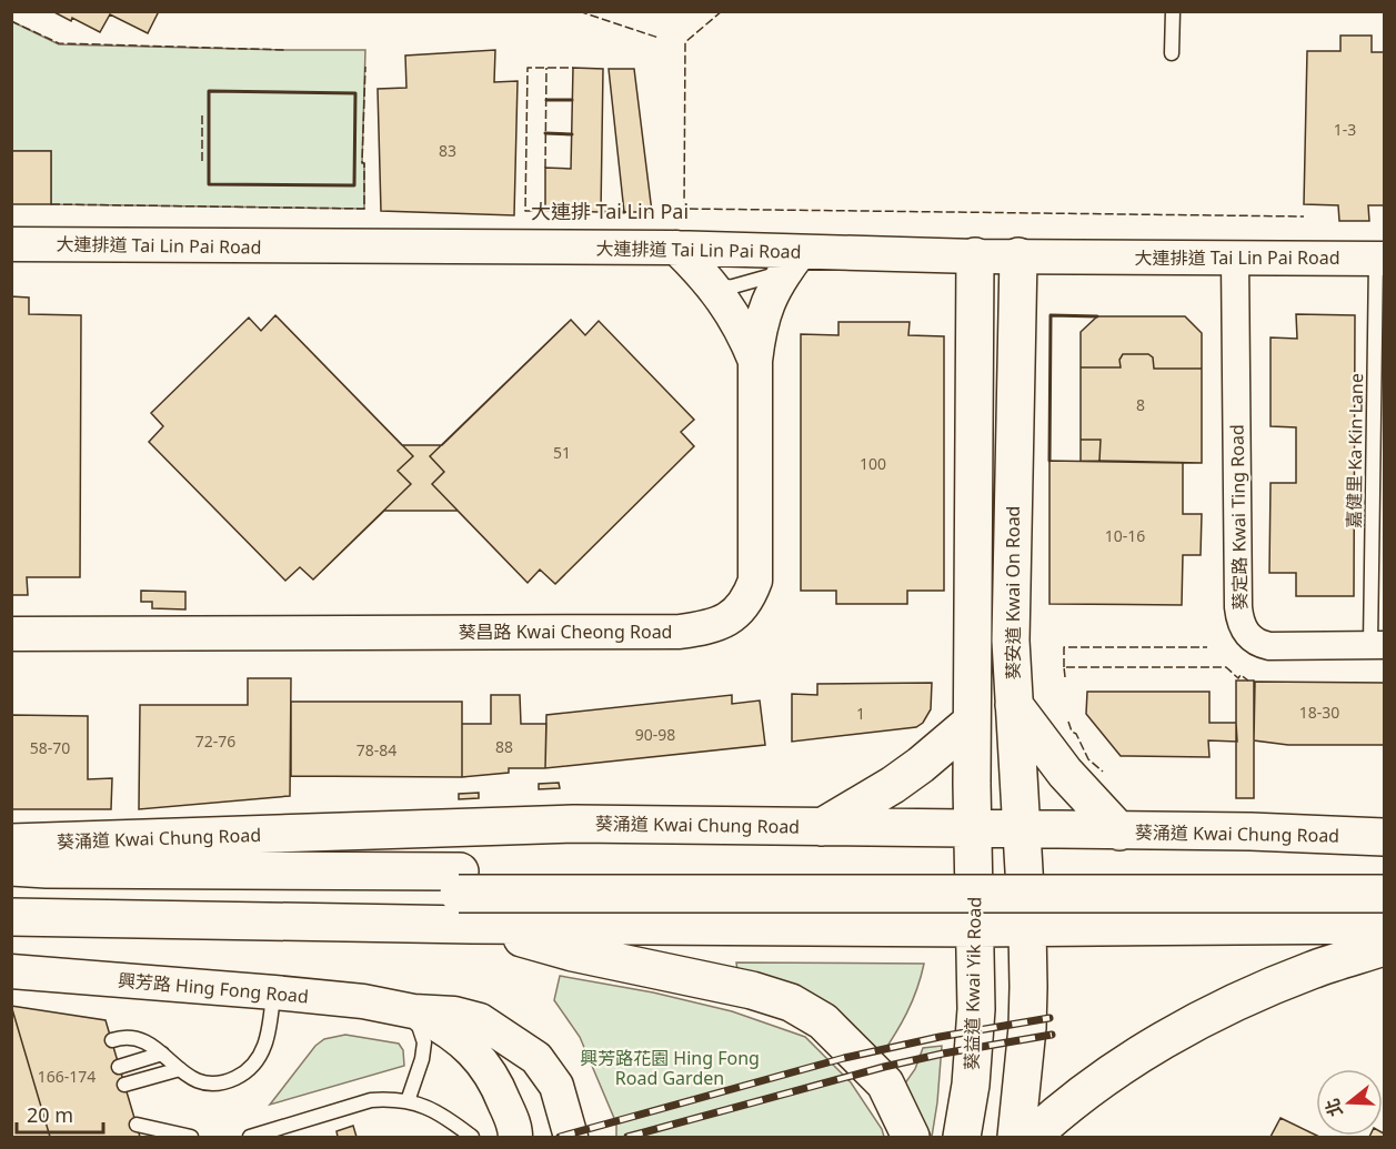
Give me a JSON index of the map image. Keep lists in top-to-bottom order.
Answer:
{
  "streets": {
    "main road": ["葵安道 Kwai On Road", "葵涌道 Kwai Chung Road", "葵益道 Kwai Yik Road"],
    "street": [
      "大連排道 Tai Lin Pai Road",
      "葵定路 Kwai Ting Road",
      "葵昌路 Kwai Cheong Road",
      "興芳路 Hing Fong Road"
    ],
    "lane": ["嘉健里 Ka Kin Lane"]
  },
  "crossings": [
    ["大連排道 Tai Lin Pai Road", "嘉健里 Ka Kin Lane"],
    ["大連排道 Tai Lin Pai Road", "葵定路 Kwai Ting Road"],
    ["大連排道 Tai Lin Pai Road", "葵安道 Kwai On Road"],
    ["大連排道 Tai Lin Pai Road", "葵昌路 Kwai Cheong Road"],
    ["嘉健里 Ka Kin Lane", "葵定路 Kwai Ting Road"],
    ["葵安道 Kwai On Road", "葵涌道 Kwai Chung Road"],
    ["葵涌道 Kwai Chung Road", "葵益道 Kwai Yik Road"]
  ],
  "districts": ["大連排 Tai Lin Pai"],
  "parks": ["興芳路花園 Hing Fong Road Garden"],
  "house_numbers": [
    "1-3",
    "83",
    "8",
    "51",
    "100",
    "10-16",
    "18-30",
    "1",
    "90-98",
    "72-76",
    "88",
    "58-70",
    "78-84",
    "166-174"
  ],
  "scale_bar": "20 m",
  "north": "left"
}
